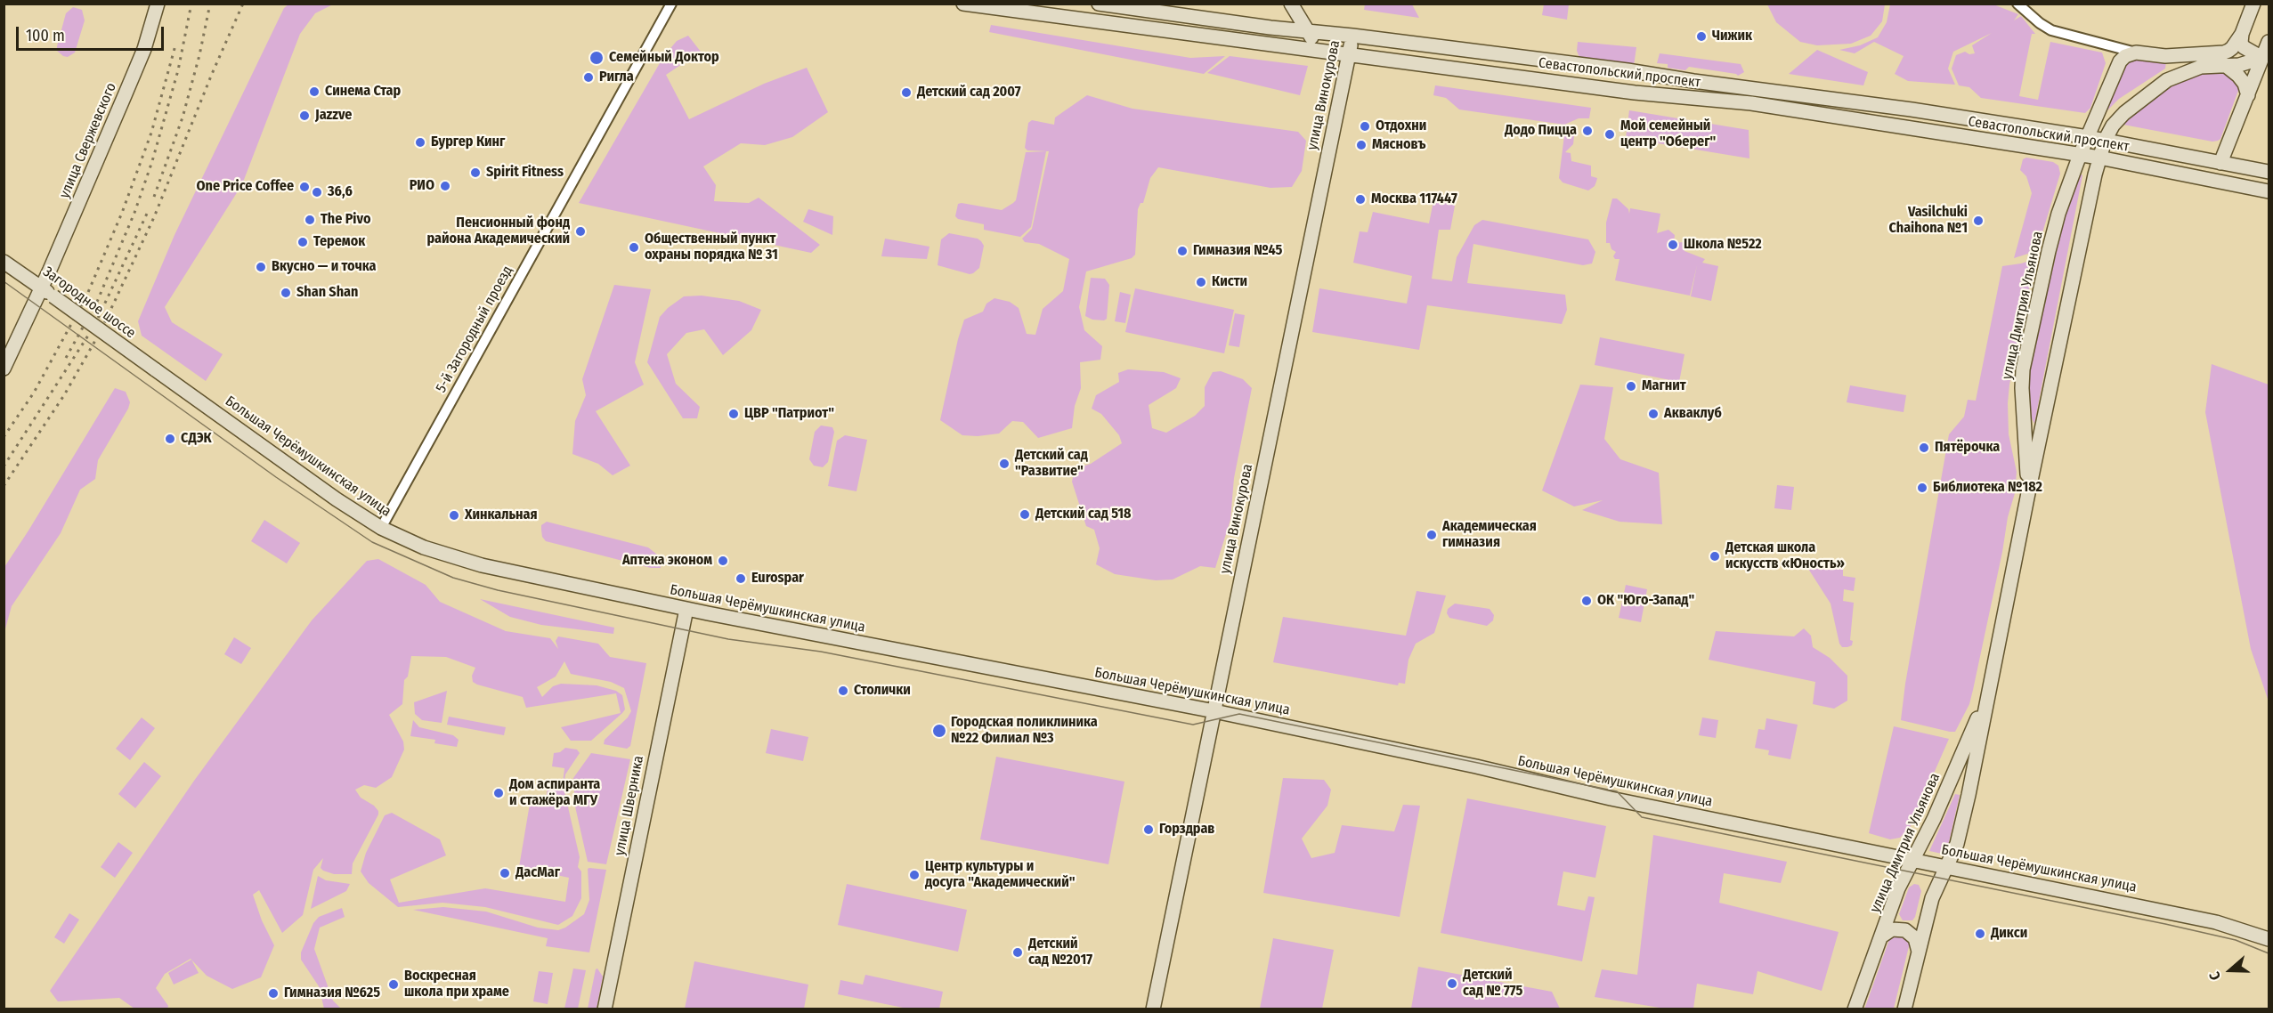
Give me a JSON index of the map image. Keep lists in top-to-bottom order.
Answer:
{
  "streets": {
    "main road": [
      "Севастопольский проспект",
      "улица Винокурова",
      "улица Свержевского",
      "Загородное шоссе",
      "улица Дмитрия Ульянова",
      "Большая Черёмушкинская улица",
      "улица Шверника"
    ],
    "street": ["5-й Загородный проезд"]
  },
  "crossings": [
    ["Севастопольский проспект", "улица Винокурова"],
    ["Севастопольский проспект", "улица Дмитрия Ульянова"],
    ["улица Винокурова", "Большая Черёмушкинская улица"],
    ["улица Свержевского", "Загородное шоссе"],
    ["Загородное шоссе", "Большая Черёмушкинская улица"],
    ["улица Дмитрия Ульянова", "Большая Черёмушкинская улица"],
    ["5-й Загородный проезд", "Большая Черёмушкинская улица"],
    ["Большая Черёмушкинская улица", "улица Шверника"]
  ],
  "places": [
    "Чижик",
    "Семейный Доктор",
    "Ригла",
    "Синема Стар",
    "Детский сад 2007",
    "Jazzve",
    "Отдохни",
    "Додо Пицца",
    "Мой семейный центр \"Оберег\"",
    "Бургер Кинг",
    "Мясновъ",
    "Spirit Fitness",
    "РИО",
    "One Price Coffee",
    "36,6",
    "Москва 117447",
    "The Pivo",
    "Vasilchuki Chaihona №1",
    "Пенсионный фонд района Академический",
    "Теремок",
    "Школа №522",
    "Общественный пункт охраны порядка № 31",
    "Гимназия №45",
    "Вкусно — и точка",
    "Кисти",
    "Shan Shan",
    "Магнит",
    "ЦВР \"Патриот\"",
    "Акваклуб",
    "СДЭК",
    "Пятёрочка",
    "Детский сад \"Развитие\"",
    "Библиотека №182",
    "Детский сад 518",
    "Хинкальная",
    "Академическая гимназия",
    "Детская школа искусств «Юность»",
    "Аптека эконом",
    "Eurospar",
    "ОК \"Юго-Запад\"",
    "Столички",
    "Городская поликлиника №22 Филиал №3",
    "Дом аспиранта и стажёра МГУ",
    "Горздрав",
    "ДасМаг",
    "Центр культуры и досуга \"Академический\"",
    "Дикси",
    "Детский сад №2017",
    "Детский сад № 775",
    "Воскресная школа при храме",
    "Гимназия №625"
  ],
  "scale_bar": "100 m",
  "north": "left"
}
